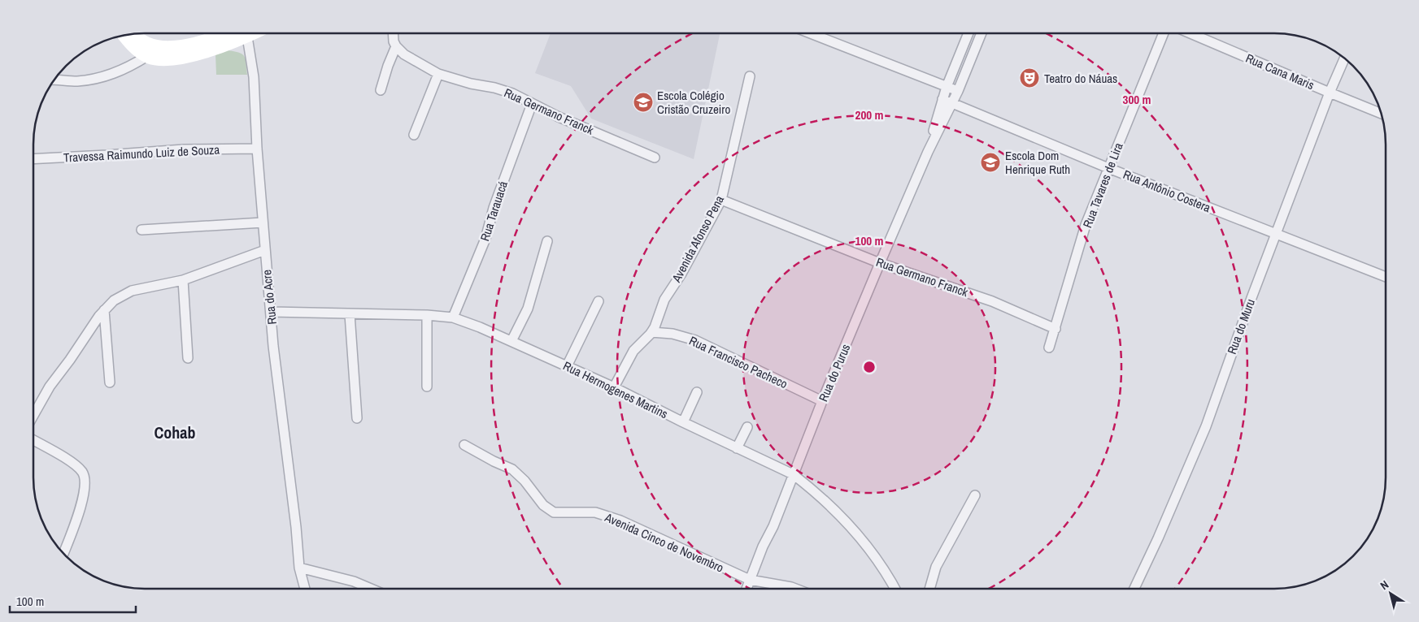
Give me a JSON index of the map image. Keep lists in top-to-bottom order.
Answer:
{
  "streets": {
    "street": [
      "Rua Cana Maris",
      "Rua Germano Franck",
      "Travessa Raimundo Luiz de Souza",
      "Rua Tavares de Lira",
      "Rua Antônio Costera",
      "Rua Tarauacá",
      "Avenida Afonso Pena",
      "Rua do Acre",
      "Rua do Muru",
      "Rua Francisco Pacheco",
      "Rua do Purus",
      "Rua Hermogenes Martins",
      "Avenida Cinco de Novembro"
    ]
  },
  "crossings": [
    ["Rua Cana Maris", "Rua do Muru"],
    ["Rua Germano Franck", "Rua Tavares de Lira"],
    ["Rua Germano Franck", "Rua Tarauacá"],
    ["Rua Germano Franck", "Avenida Afonso Pena"],
    ["Rua Germano Franck", "Rua do Purus"],
    ["Travessa Raimundo Luiz de Souza", "Rua do Acre"],
    ["Rua Tavares de Lira", "Rua Antônio Costera"],
    ["Rua Antônio Costera", "Rua do Muru"],
    ["Rua Antônio Costera", "Rua do Purus"],
    ["Rua Tarauacá", "Rua Hermogenes Martins"],
    ["Avenida Afonso Pena", "Rua Francisco Pacheco"],
    ["Avenida Afonso Pena", "Rua Hermogenes Martins"],
    ["Rua do Acre", "Rua Hermogenes Martins"],
    ["Rua Francisco Pacheco", "Rua do Purus"],
    ["Rua do Purus", "Rua Hermogenes Martins"],
    ["Rua do Purus", "Avenida Cinco de Novembro"]
  ],
  "districts": ["Cohab"],
  "places": {
    "theatre": ["Teatro do Náuas"],
    "school or university": ["Escola Colégio Cristão Cruzeiro", "Escola Dom Henrique Ruth"]
  },
  "scale_bar": "100 m",
  "north": "top left",
  "rings": ["300 m", "200 m", "100 m"]
}
